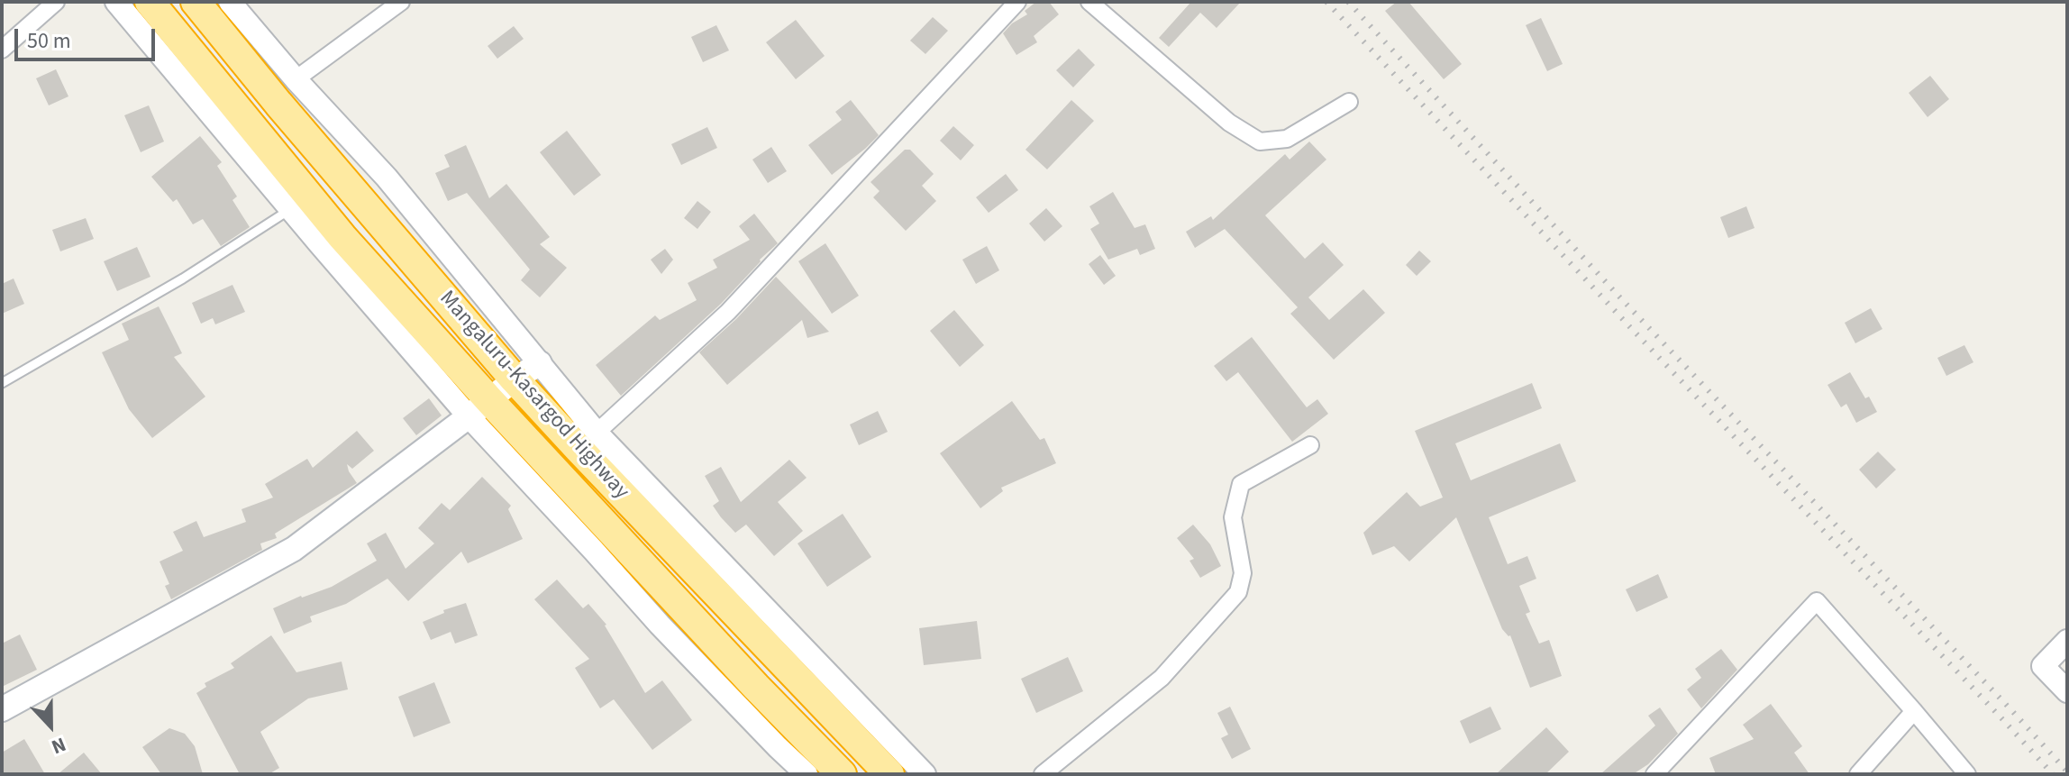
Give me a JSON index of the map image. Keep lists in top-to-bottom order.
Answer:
{
  "streets": {
    "highway": ["Mangaluru-Kasargod Highway"]
  },
  "scale_bar": "50 m",
  "north": "bottom"
}
